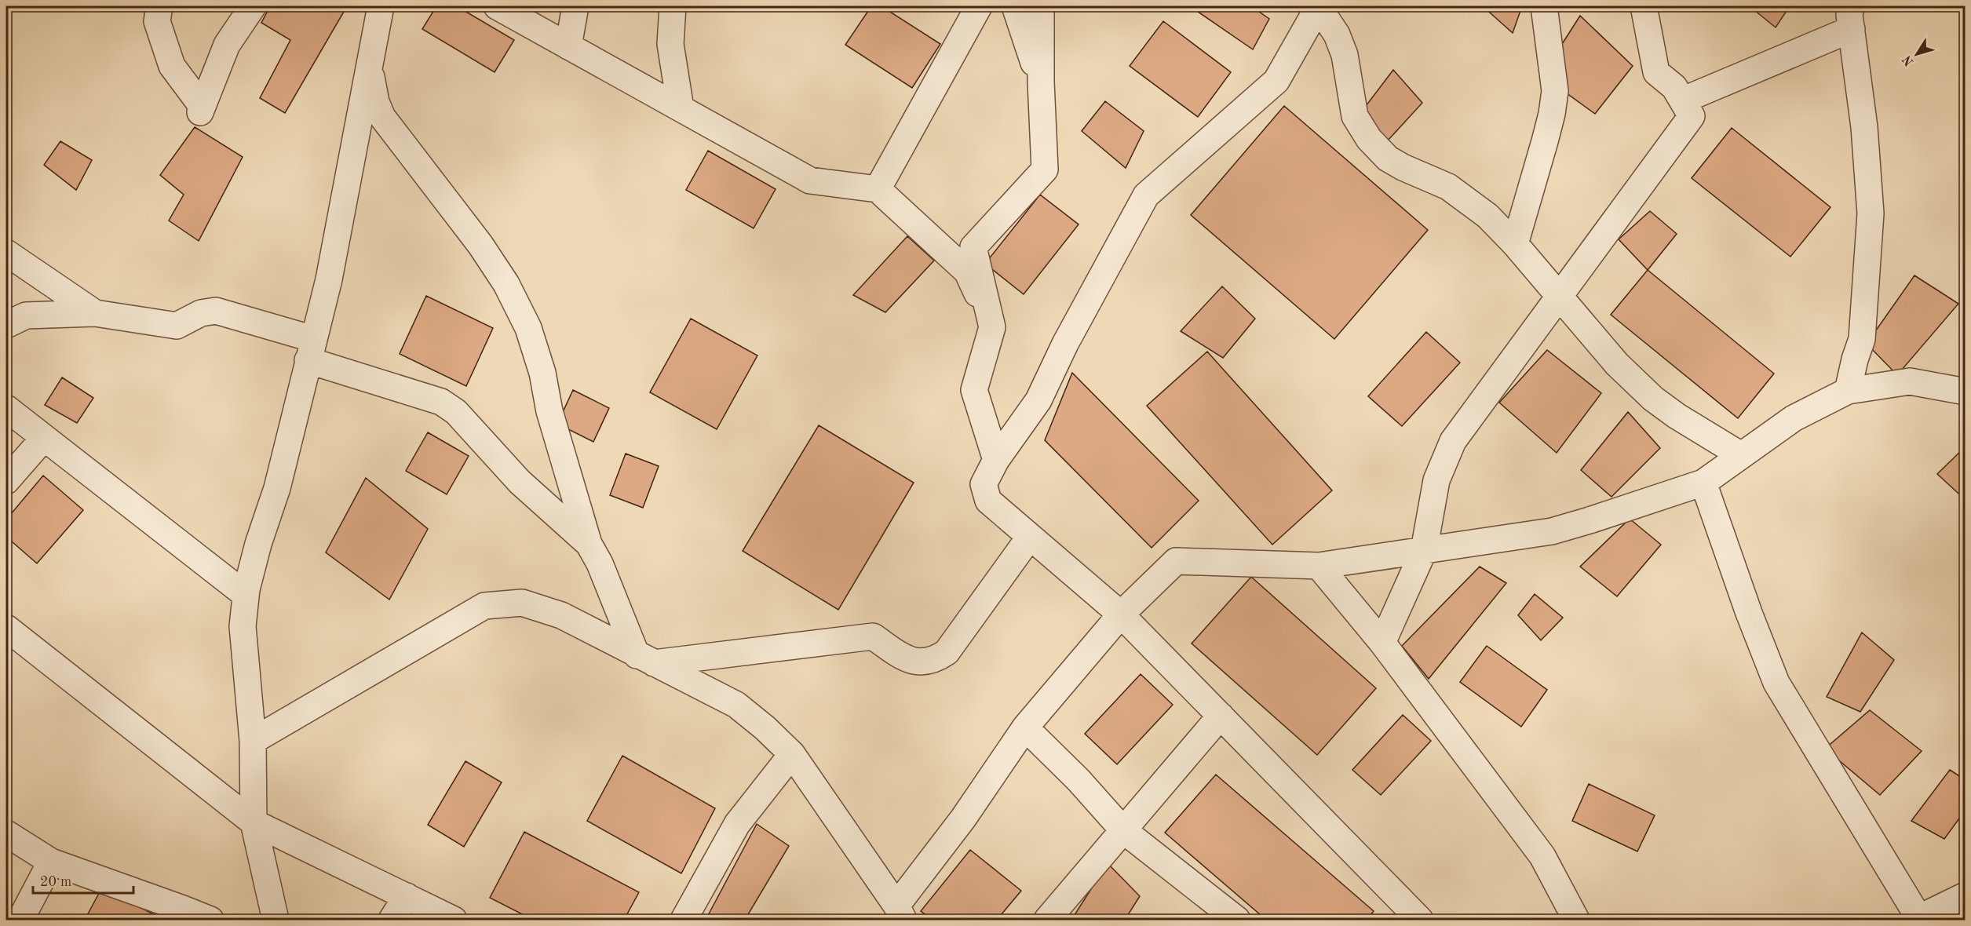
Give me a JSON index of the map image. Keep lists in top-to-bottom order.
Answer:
{
  "scale_bar": "20 m",
  "north": "bottom left"
}
